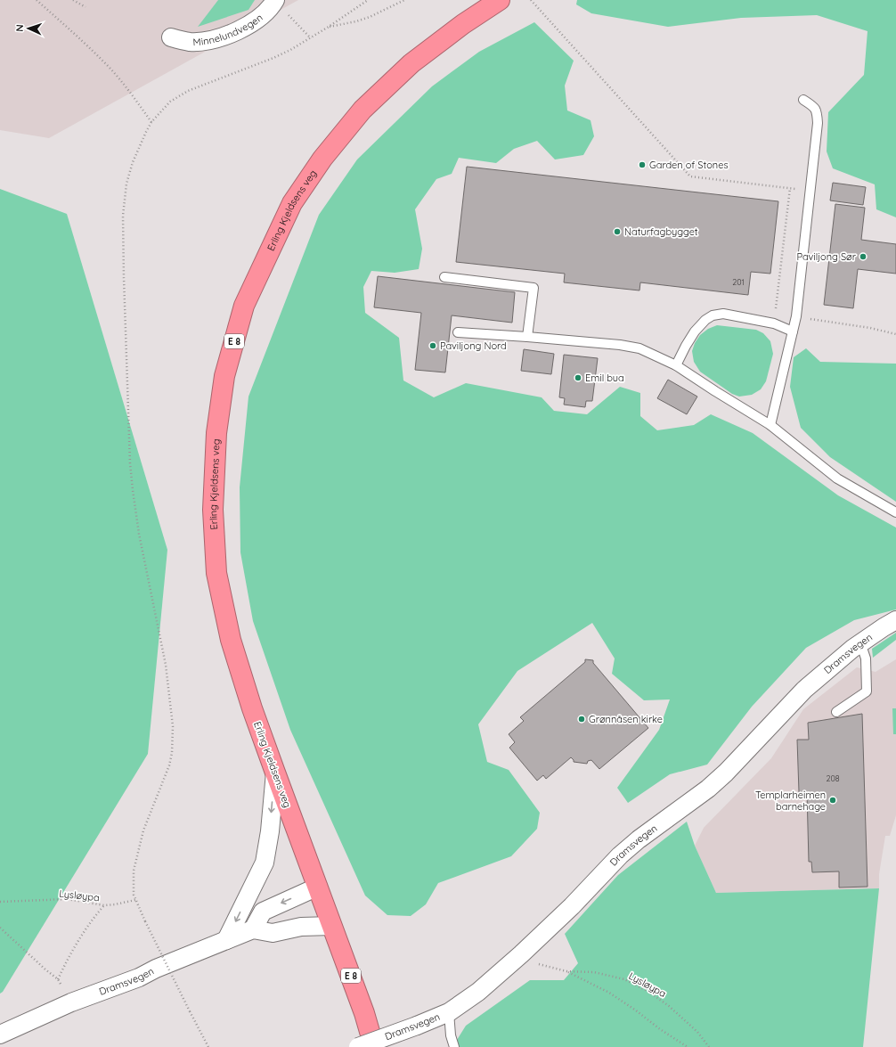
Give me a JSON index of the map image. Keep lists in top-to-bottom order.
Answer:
{
  "streets": {
    "highway": ["Erling Kjeldsens veg", "E 8"],
    "street": ["Minnelundvegen", "Dramsvegen"],
    "path": ["Lysløypa"]
  },
  "crossings": [
    ["Erling Kjeldsens veg", "Dramsvegen"],
    ["Dramsvegen", "Lysløypa"]
  ],
  "places": [
    "Garden of Stones",
    "Naturfagbygget",
    "Paviljong Sør",
    "Paviljong Nord",
    "Emil bua",
    "Grønnåsen kirke",
    "Templarheimen barnehage"
  ],
  "house_numbers": ["201", "208"],
  "north": "left"
}
